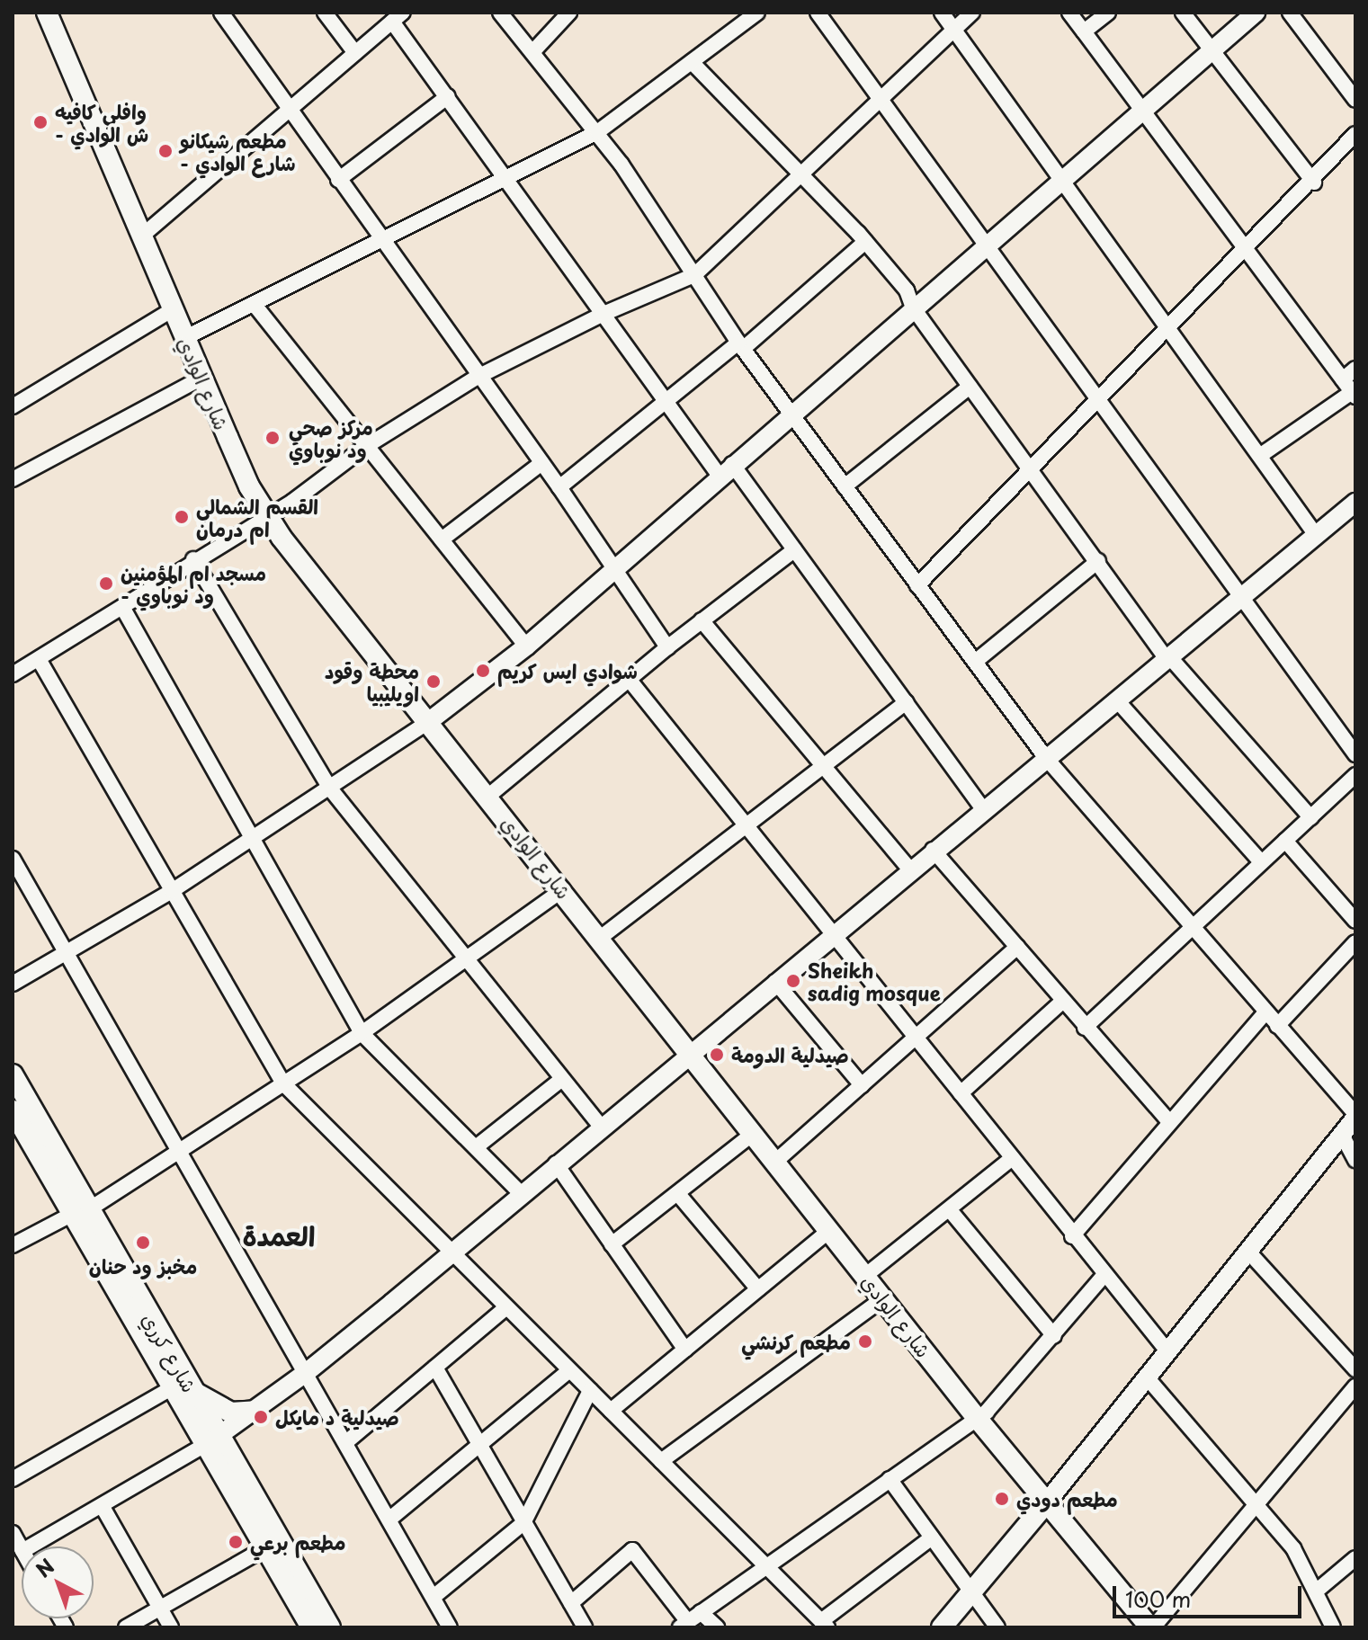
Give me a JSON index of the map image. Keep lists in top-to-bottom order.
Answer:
{
  "streets": {
    "main road": ["شارع الوادي", "شارع كرري"]
  },
  "districts": ["العمدة"],
  "places": [
    "وافلي كافيه - ش الوادي",
    "مطعم شيكانو - شارع الوادي",
    "مركز صحي ود نوباوي",
    "القسم الشمالي ام درمان",
    "مسجد ام المؤمنين - ود نوباوي",
    "شوادي ايس كريم",
    "محطة وقود اويليبيا",
    "Sheikh sadig mosque",
    "صيدلية الدومة",
    "مخبز ود حنان",
    "مطعم كرنشي",
    "صيدلية د مايكل",
    "مطعم دودي",
    "مطعم برعي"
  ],
  "scale_bar": "100 m",
  "north": "top left"
}
